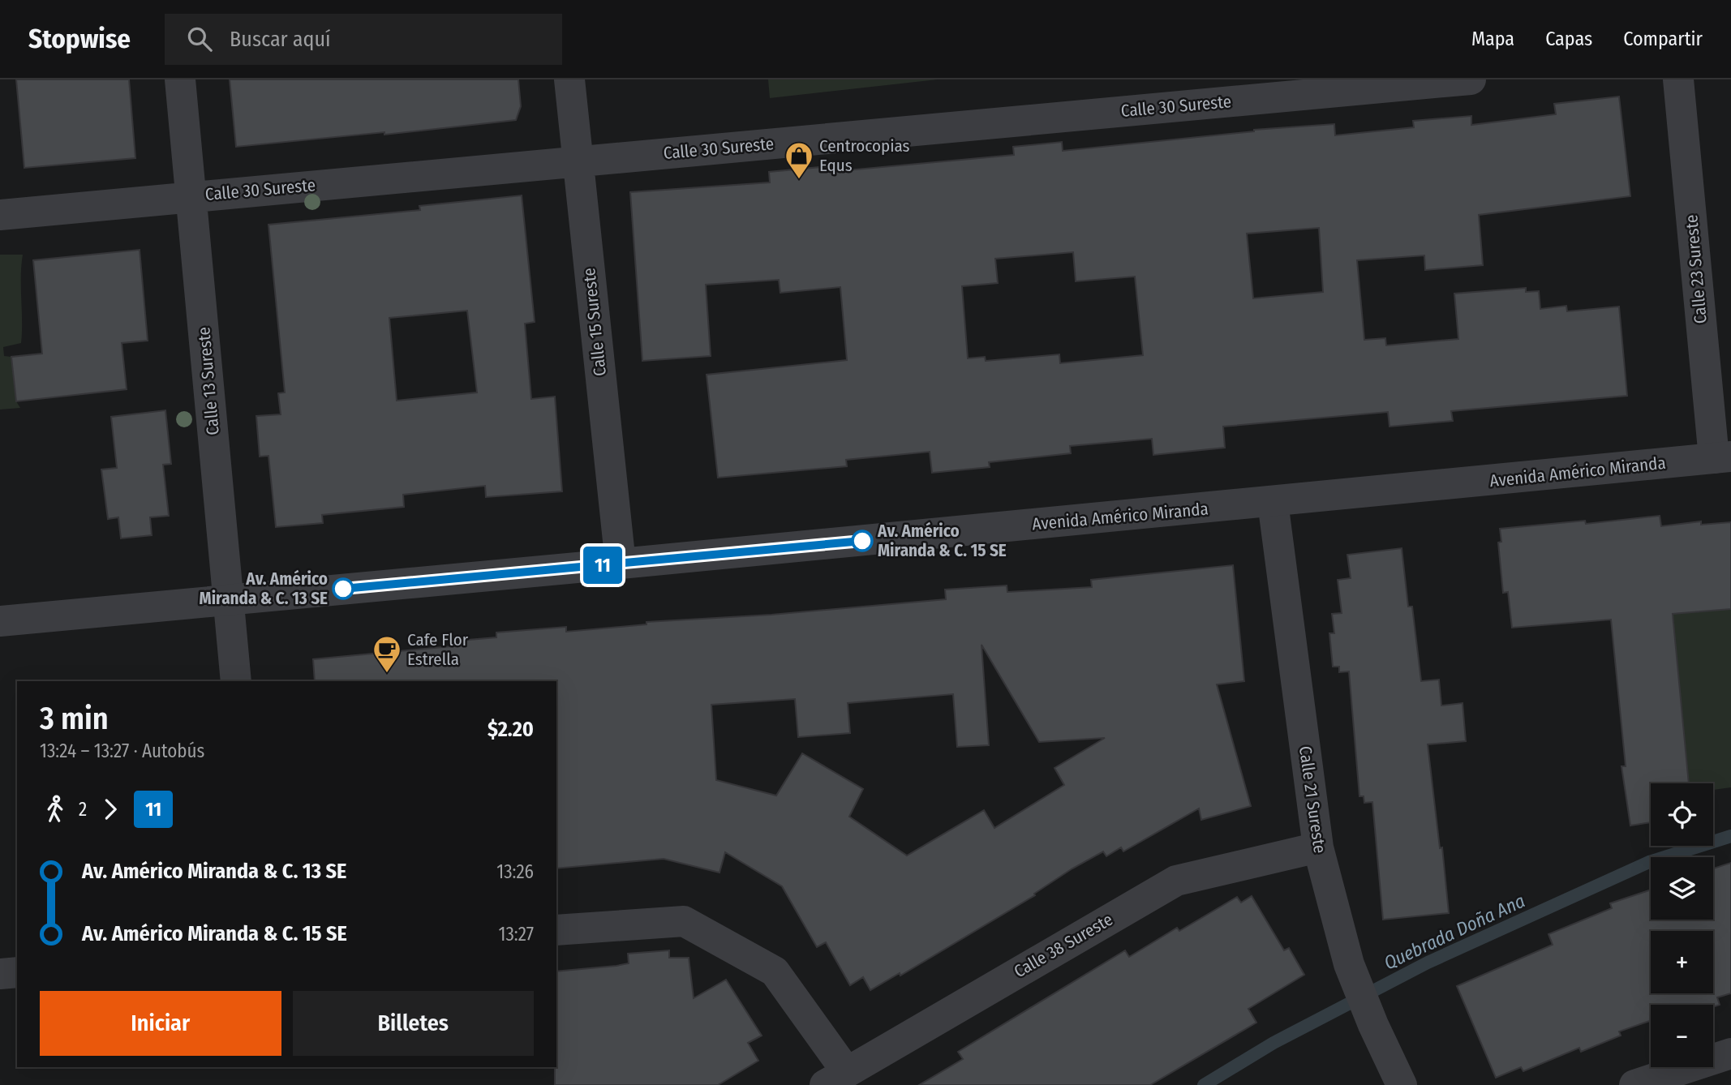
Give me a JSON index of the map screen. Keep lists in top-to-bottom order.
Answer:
{
  "streets": {
    "street": [
      "Calle 30 Sureste",
      "Calle 23 Sureste",
      "Calle 15 Sureste",
      "Calle 13 Sureste",
      "Avenida Américo Miranda",
      "Calle 21 Sureste",
      "Calle 38 Sureste"
    ]
  },
  "crossings": [
    ["Calle 30 Sureste", "Calle 15 Sureste"],
    ["Calle 30 Sureste", "Calle 13 Sureste"],
    ["Calle 23 Sureste", "Avenida Américo Miranda"],
    ["Calle 15 Sureste", "Avenida Américo Miranda"],
    ["Calle 13 Sureste", "Avenida Américo Miranda"],
    ["Avenida Américo Miranda", "Calle 21 Sureste"],
    ["Calle 21 Sureste", "Calle 38 Sureste"]
  ],
  "water": ["Quebrada Doña Ana"],
  "places": {
    "shop": ["Centrocopias Equs"],
    "other": ["Av. Américo Miranda & C. 15 SE", "Av. Américo Miranda & C. 13 SE"],
    "cafe": ["Cafe Flor Estrella"]
  },
  "lines": ["bus line 11"],
  "page": {
    "header": "Stopwise",
    "search": "Buscar aquí",
    "nav": ["Mapa", "Capas", "Compartir"],
    "on_map": "11",
    "heading": ["3 min", "13:24 – 13:27 · Autobús", "$2.20"],
    "legs": ["2", "11"],
    "map_buttons": ["+", "−"],
    "list": [
      {
        "name": "Av. Américo Miranda & C. 13 SE",
        "value": "13:26"
      },
      {
        "name": "Av. Américo Miranda & C. 15 SE",
        "value": "13:27"
      }
    ],
    "buttons": ["Iniciar", "Billetes"]
  }
}
